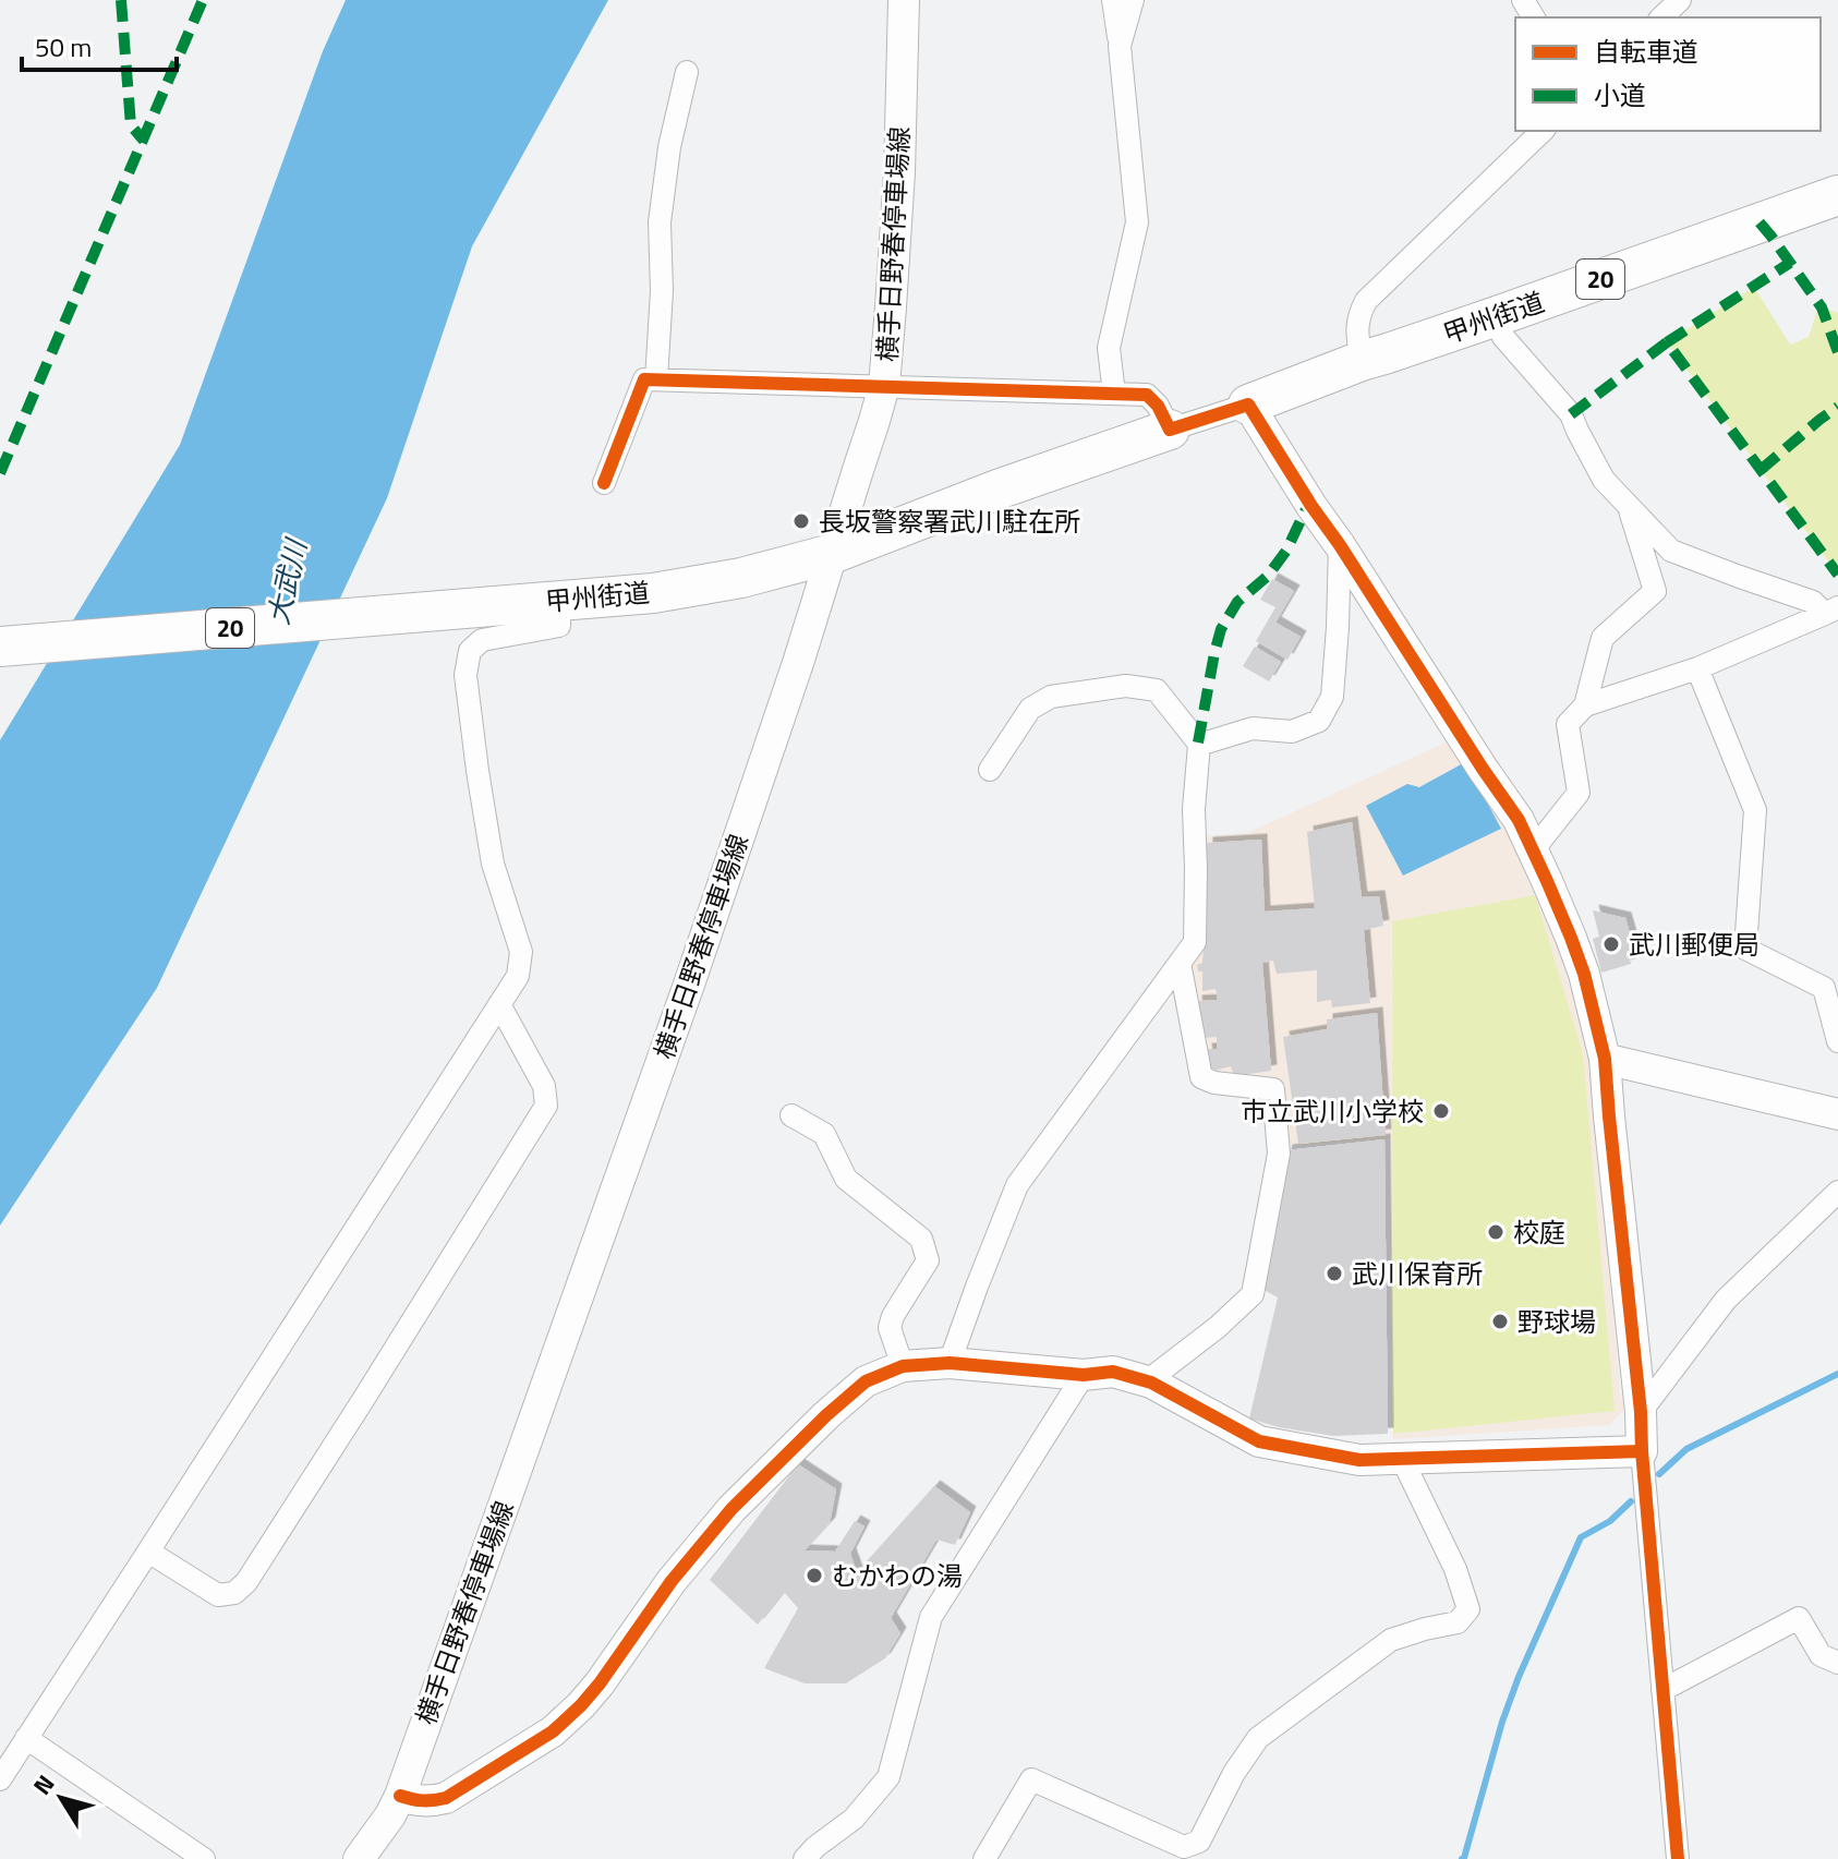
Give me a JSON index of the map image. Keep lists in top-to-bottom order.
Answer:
{
  "streets": {
    "highway": ["20", "甲州街道"],
    "street": ["横手日野春停車場線"]
  },
  "crossings": [
    ["横手日野春停車場線", "甲州街道"]
  ],
  "water": ["大武川"],
  "places": [
    "長坂警察署武川駐在所",
    "武川郵便局",
    "市立武川小学校",
    "校庭",
    "武川保育所",
    "野球場",
    "むかわの湯"
  ],
  "legend": ["自転車道", "小道"],
  "scale_bar": "50 m",
  "north": "top left"
}
